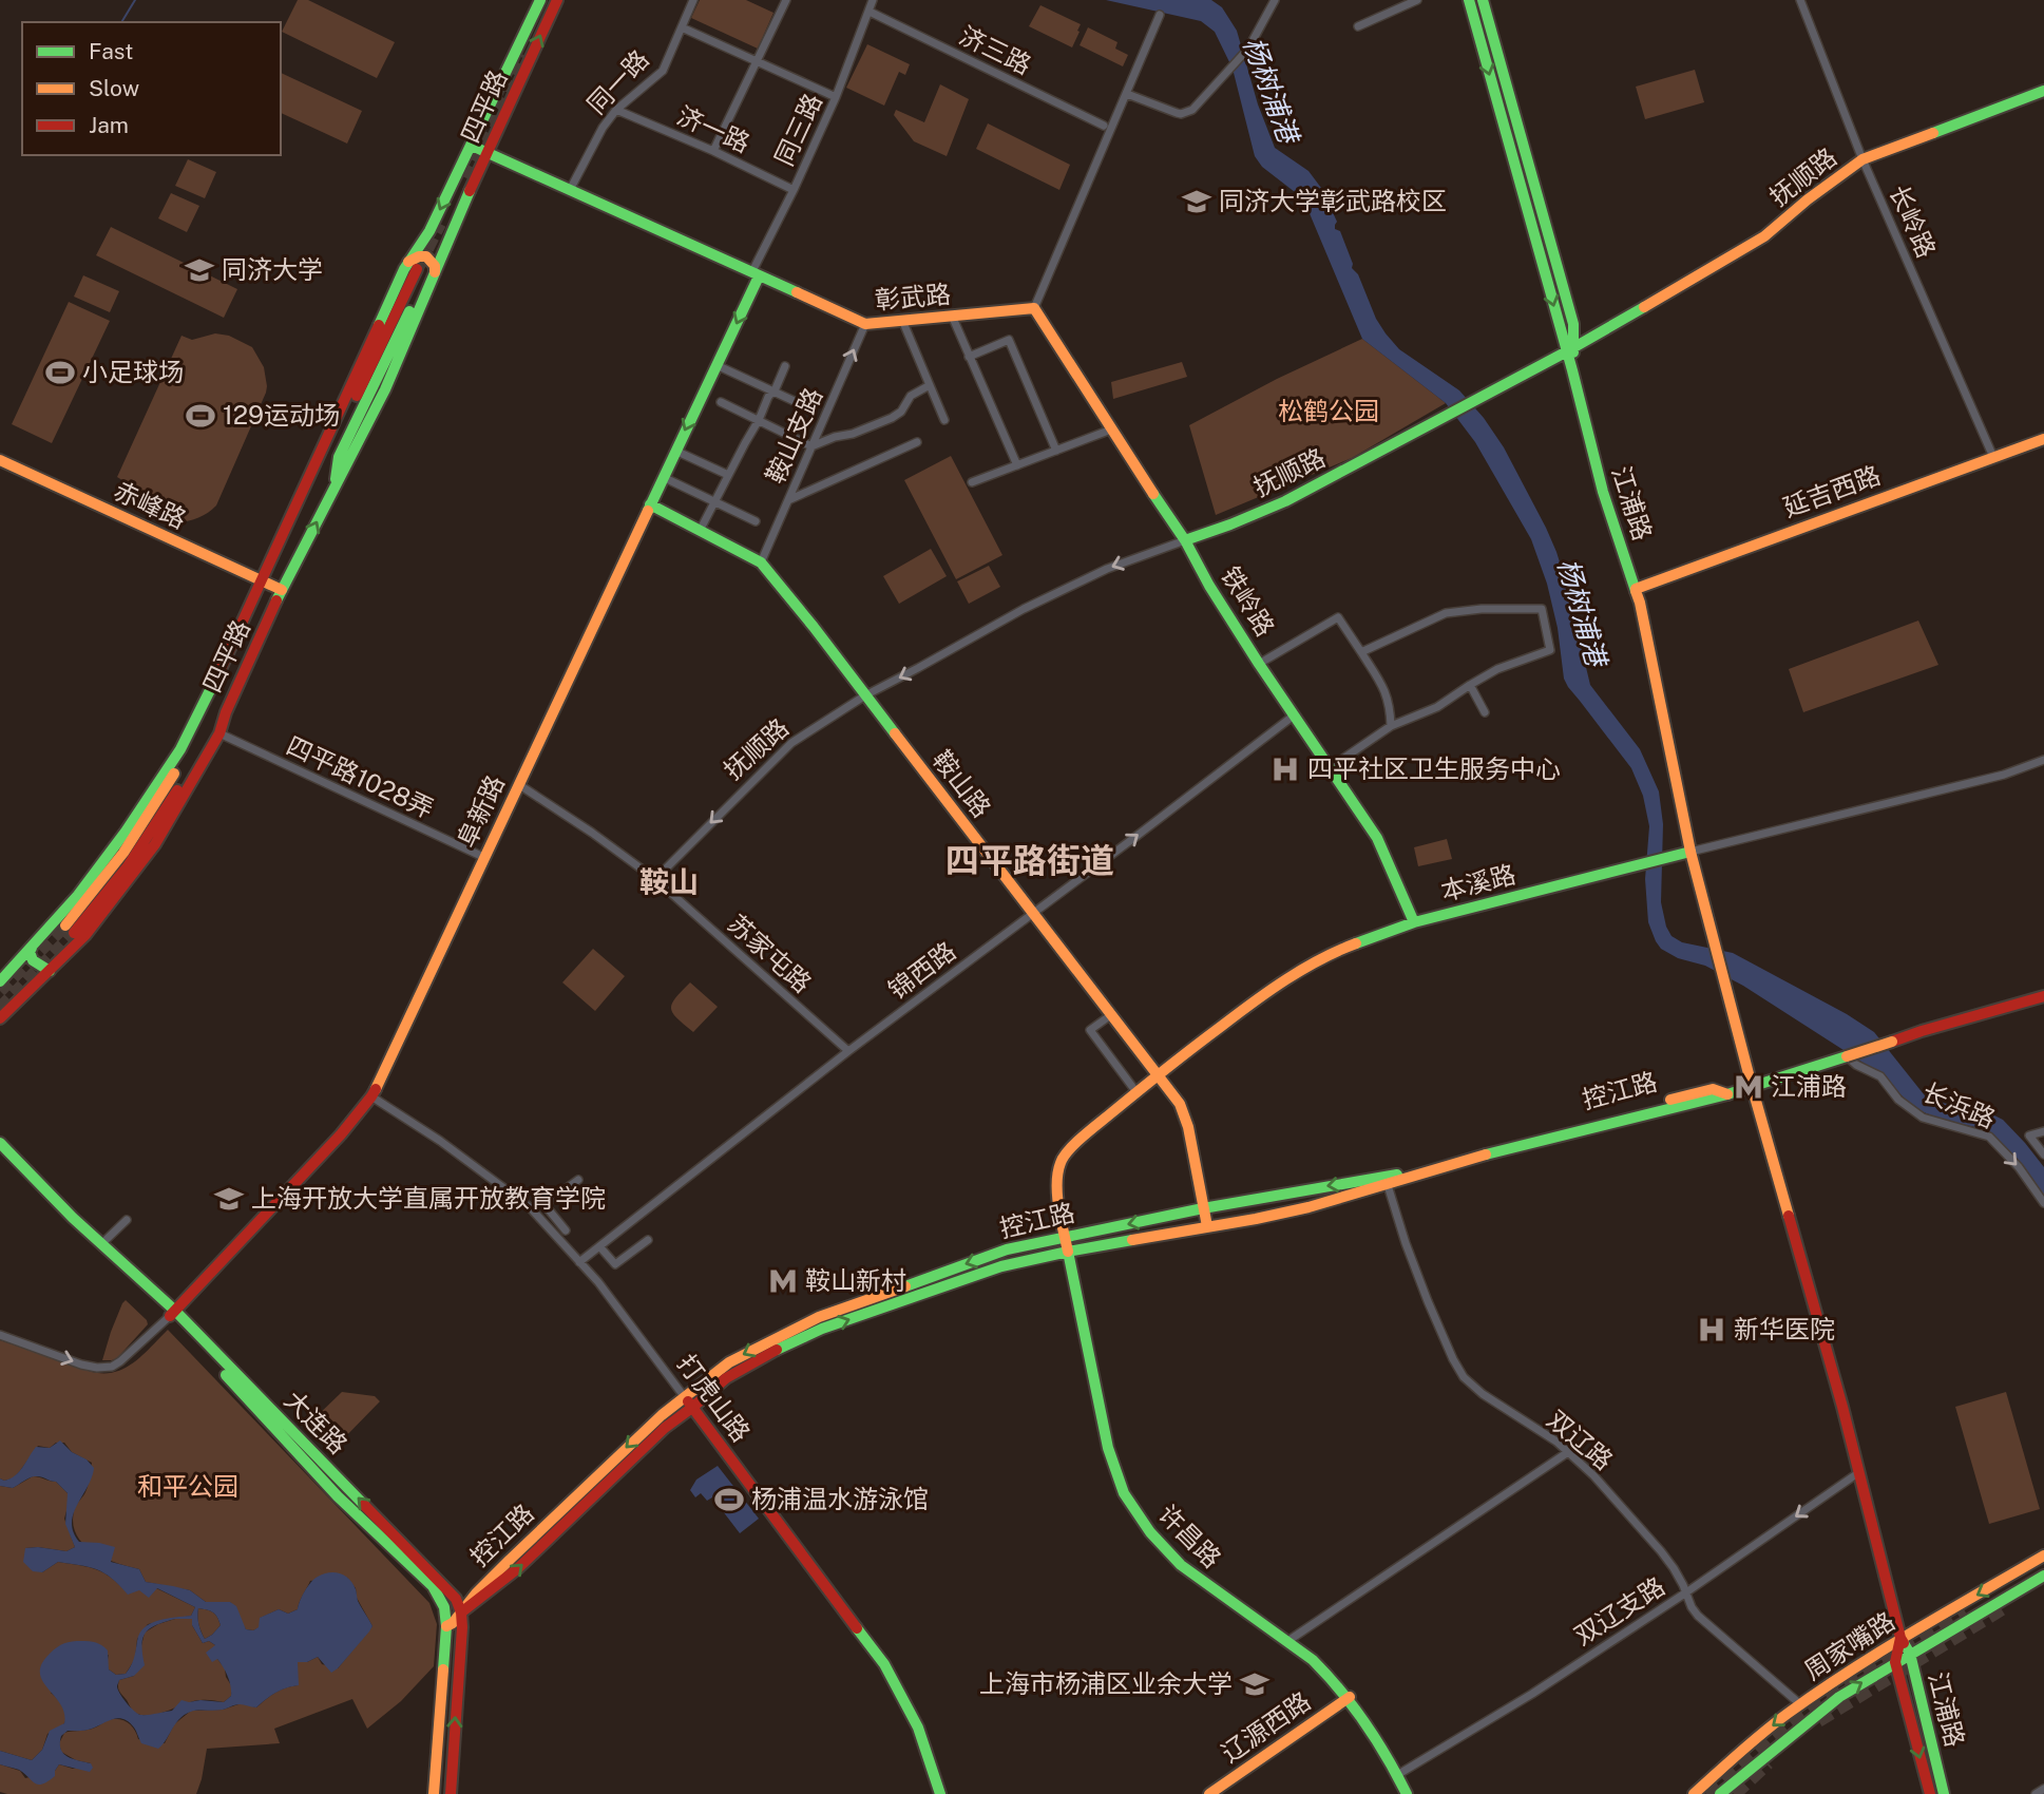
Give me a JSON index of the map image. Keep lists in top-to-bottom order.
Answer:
{
  "streets": {
    "main road": [
      "四平路",
      "抚顺路",
      "彰武路",
      "延吉西路",
      "江浦路",
      "赤峰路",
      "铁岭路",
      "鞍山路",
      "阜新路",
      "本溪路",
      "控江路",
      "打虎山路",
      "大连路",
      "许昌路",
      "周家嘴路",
      "辽源西路"
    ],
    "street": [
      "济三路",
      "同一路",
      "济一路",
      "同三路",
      "长岭路",
      "鞍山支路",
      "四平路1028弄",
      "苏家屯路",
      "锦西路",
      "长浜路",
      "双辽路",
      "双辽支路"
    ]
  },
  "crossings": [
    ["济三路", "同三路"],
    ["同一路", "济一路"],
    ["同一路", "彰武路"],
    ["四平路", "彰武路"],
    ["四平路", "赤峰路"],
    ["四平路", "四平路1028弄"],
    ["济一路", "同三路"],
    ["同三路", "彰武路"],
    ["同三路", "阜新路"],
    ["抚顺路", "长岭路"],
    ["抚顺路", "江浦路"],
    ["抚顺路", "铁岭路"],
    ["抚顺路", "鞍山路"],
    ["抚顺路", "苏家屯路"],
    ["长岭路", "延吉西路"],
    ["彰武路", "鞍山支路"],
    ["彰武路", "铁岭路"],
    ["彰武路", "阜新路"],
    ["鞍山支路", "鞍山路"],
    ["延吉西路", "江浦路"],
    ["江浦路", "本溪路"],
    ["江浦路", "控江路"],
    ["江浦路", "双辽支路"],
    ["江浦路", "周家嘴路"],
    ["铁岭路", "本溪路"],
    ["铁岭路", "锦西路"],
    ["四平路1028弄", "阜新路"],
    ["鞍山路", "阜新路"],
    ["鞍山路", "本溪路"],
    ["鞍山路", "锦西路"],
    ["鞍山路", "控江路"],
    ["阜新路", "苏家屯路"],
    ["阜新路", "打虎山路"],
    ["阜新路", "大连路"],
    ["本溪路", "控江路"],
    ["本溪路", "许昌路"],
    ["苏家屯路", "锦西路"],
    ["锦西路", "打虎山路"],
    ["控江路", "长浜路"],
    ["控江路", "打虎山路"],
    ["控江路", "大连路"],
    ["控江路", "双辽路"],
    ["控江路", "许昌路"],
    ["双辽路", "双辽支路"],
    ["双辽路", "周家嘴路"],
    ["许昌路", "双辽支路"],
    ["许昌路", "辽源西路"]
  ],
  "one_way": [
    "抚顺路",
    "锦西路",
    "长浜路",
    "双辽支路"
  ],
  "districts": ["四平路街道", "鞍山"],
  "water": ["杨树浦港"],
  "parks": ["松鹤公园", "和平公园"],
  "places": {
    "school or university": [
      "同济大学彰武路校区",
      "同济大学",
      "上海开放大学直属开放教育学院",
      "上海市杨浦区业余大学"
    ],
    "sports": ["小足球场", "129运动场", "杨浦温水游泳馆"],
    "hospital": ["四平社区卫生服务中心", "新华医院"],
    "metro station": ["江浦路", "鞍山新村"]
  },
  "legend": ["Fast", "Slow", "Jam"]
}
